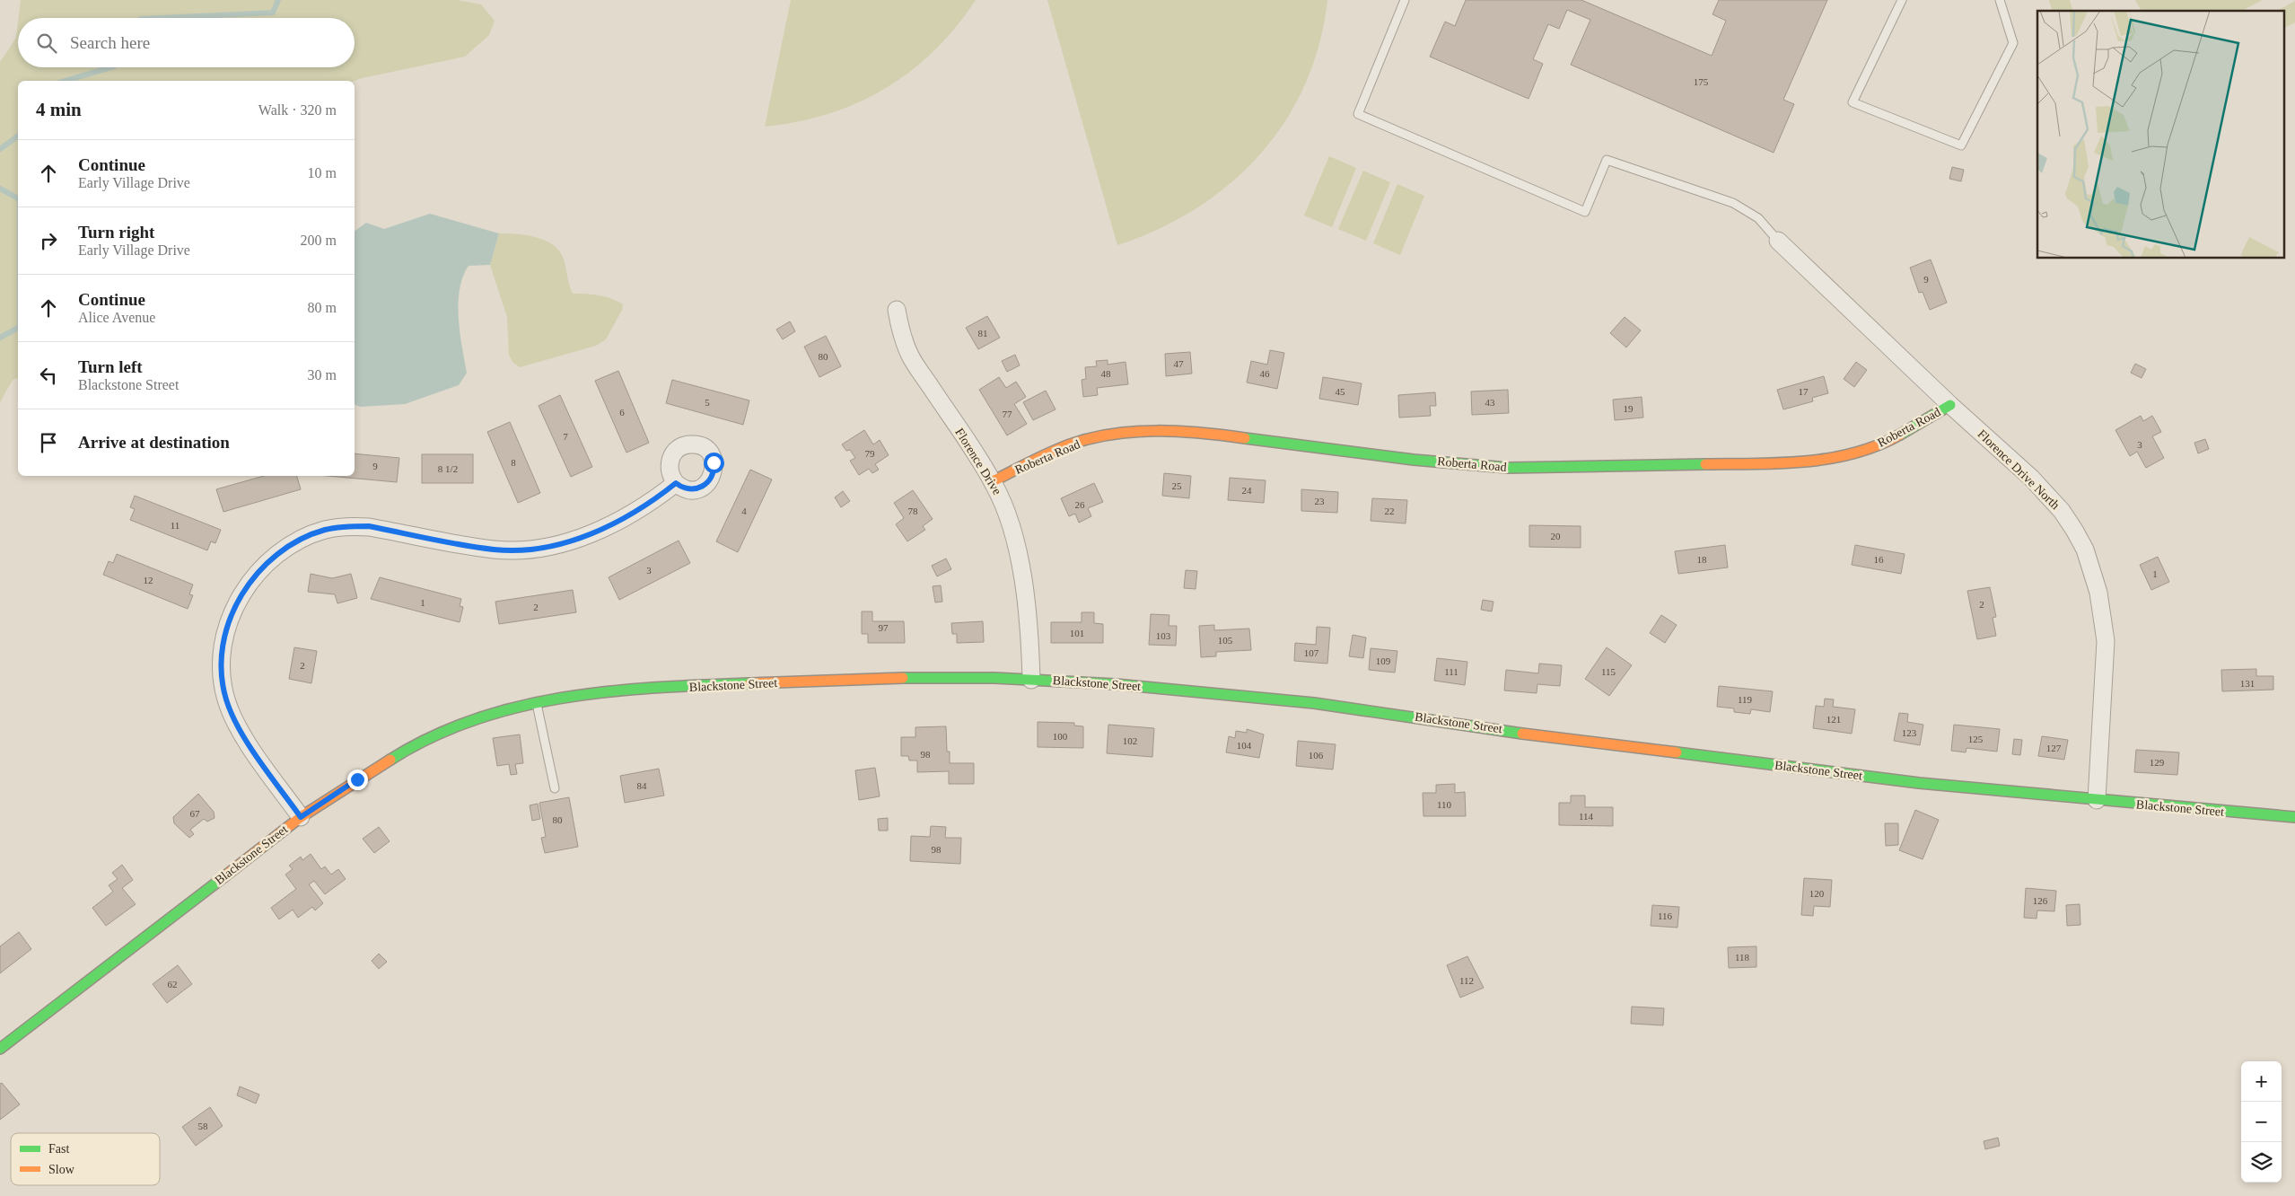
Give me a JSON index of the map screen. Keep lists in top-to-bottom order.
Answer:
{
  "streets": {
    "main road": ["Roberta Road", "Blackstone Street"],
    "street": ["Florence Drive", "Florence Drive North"]
  },
  "crossings": [
    ["Roberta Road", "Florence Drive"],
    ["Roberta Road", "Florence Drive North"],
    ["Florence Drive", "Blackstone Street"],
    ["Florence Drive North", "Blackstone Street"]
  ],
  "house_numbers": [
    "175",
    "9",
    "81",
    "80",
    "47",
    "48",
    "46",
    "45",
    "17",
    "5",
    "43",
    "19",
    "6",
    "77",
    "7",
    "3",
    "79",
    "8",
    "9",
    "8 1/2",
    "25",
    "24",
    "23",
    "26",
    "4",
    "78",
    "22",
    "11",
    "20",
    "18",
    "16",
    "3",
    "1",
    "12",
    "1",
    "2",
    "2",
    "97",
    "101",
    "103",
    "105",
    "107",
    "109",
    "2",
    "111",
    "115",
    "131",
    "119",
    "121",
    "123",
    "100",
    "125",
    "102",
    "104",
    "127",
    "98",
    "106",
    "129",
    "84",
    "110",
    "67",
    "114",
    "80",
    "98",
    "120",
    "126",
    "116",
    "118",
    "112",
    "62",
    "58"
  ],
  "legend": ["Fast", "Slow"],
  "page": {
    "search": "Search here",
    "heading": ["4 min", "Walk · 320 m"],
    "list": [
      ["Continue", "Early Village Drive", "10 m"],
      ["Turn right", "Early Village Drive", "200 m"],
      ["Continue", "Alice Avenue", "80 m"],
      ["Turn left", "Blackstone Street", "30 m"],
      "Arrive at destination"
    ],
    "map_buttons": ["+", "−"]
  }
}
